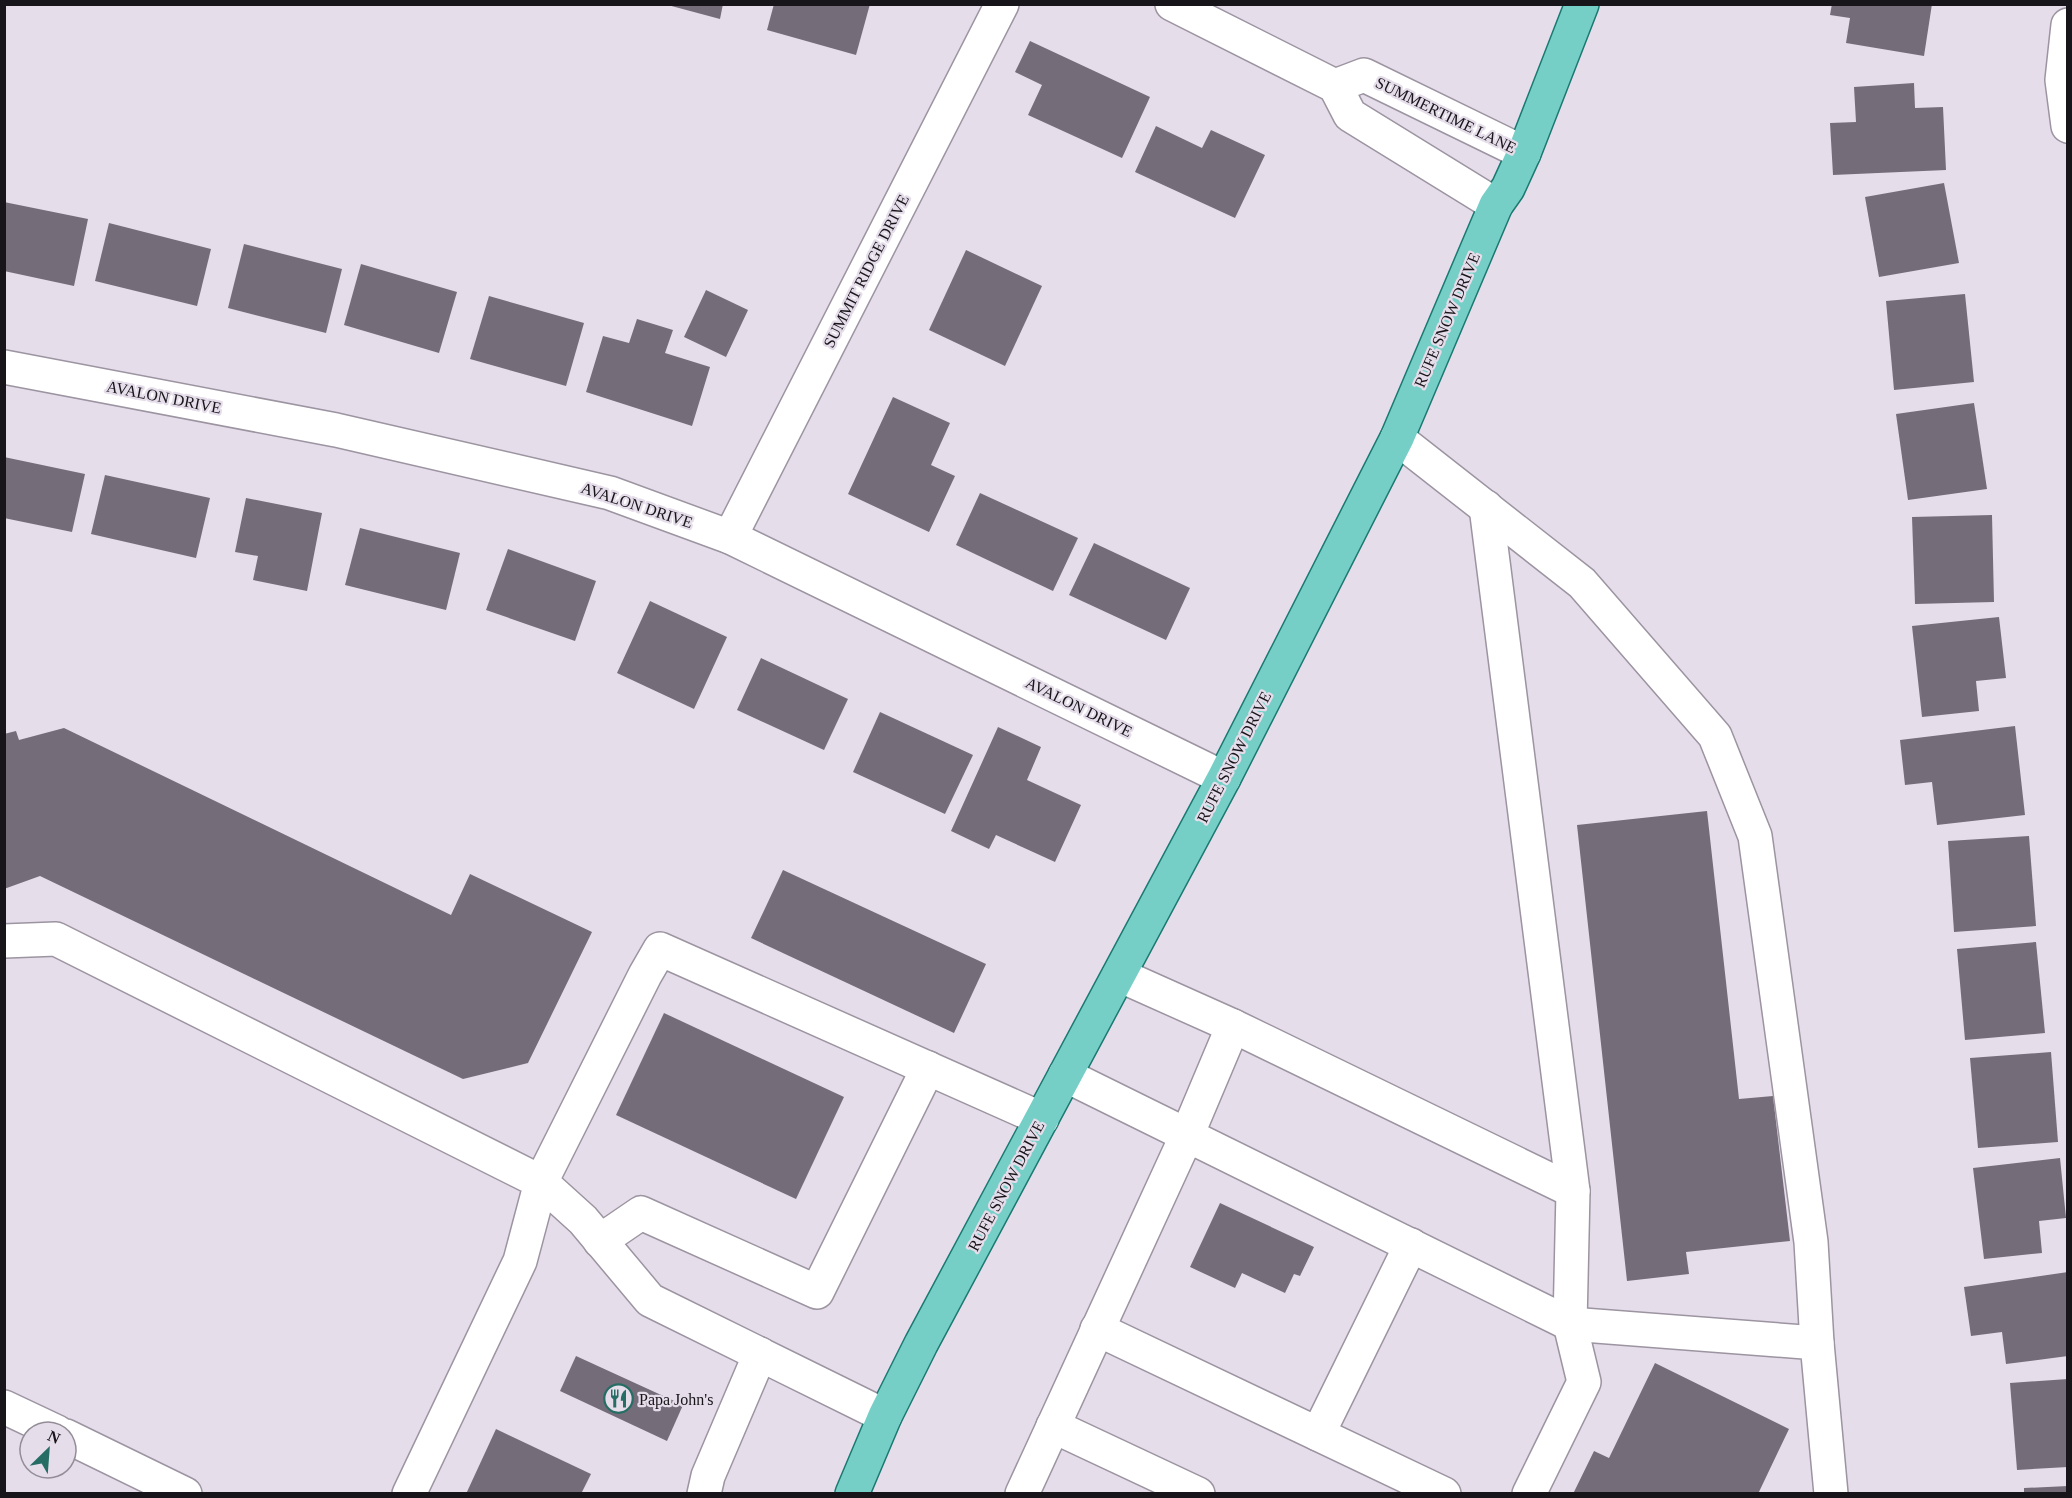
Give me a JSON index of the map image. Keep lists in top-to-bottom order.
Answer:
{
  "streets": {
    "main road": ["RUFE SNOW DRIVE"],
    "street": ["SUMMERTIME LANE", "SUMMIT RIDGE DRIVE", "AVALON DRIVE"]
  },
  "crossings": [
    ["SUMMERTIME LANE", "RUFE SNOW DRIVE"],
    ["SUMMIT RIDGE DRIVE", "AVALON DRIVE"],
    ["RUFE SNOW DRIVE", "AVALON DRIVE"]
  ],
  "places": {
    "restaurant": ["Papa John's"]
  },
  "north": "top right"
}
